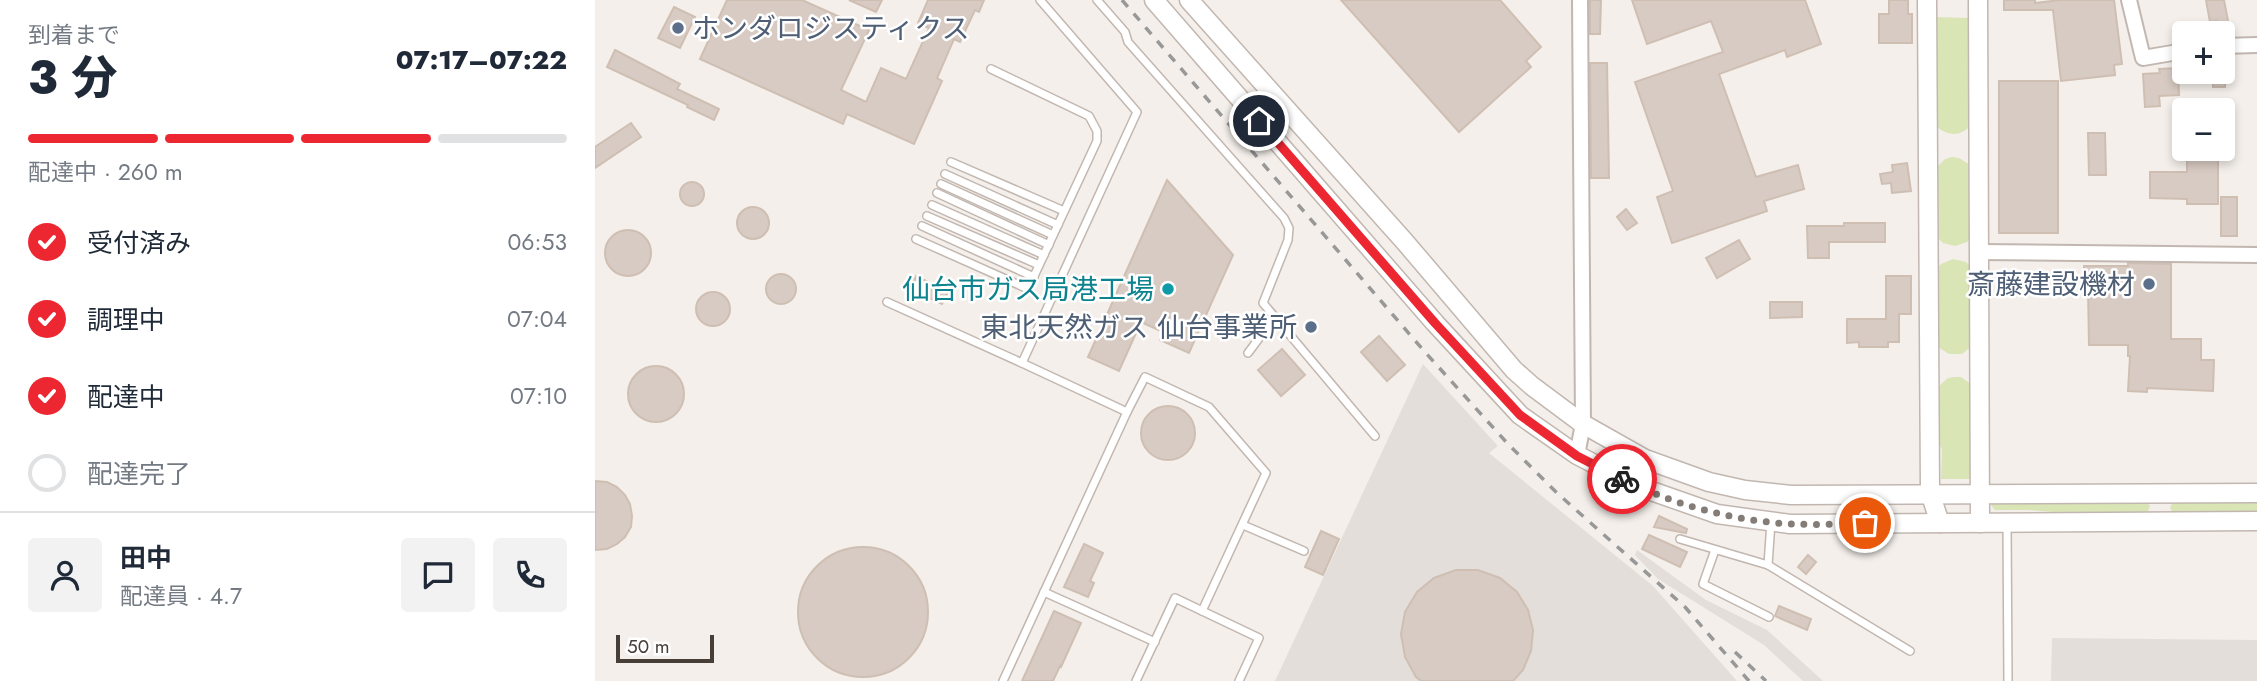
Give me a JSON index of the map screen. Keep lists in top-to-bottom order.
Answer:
{
  "places": [
    "ホンダロジスティクス",
    "斎藤建設機材",
    "仙台市ガス局港工場",
    "東北天然ガス 仙台事業所"
  ],
  "scale_bar": "50 m",
  "page": {
    "heading": ["3 分", "到着まで", "07:17–07:22"],
    "panel": ["田中", "配達員 · 4.7"],
    "map_buttons": ["+", "−"],
    "bar": "配達中 · 260 m",
    "list": [
      ["受付済み", "06:53"],
      ["調理中", "07:04"],
      ["配達中", "07:10"],
      "配達完了"
    ],
    "scale": "50 m"
  }
}
